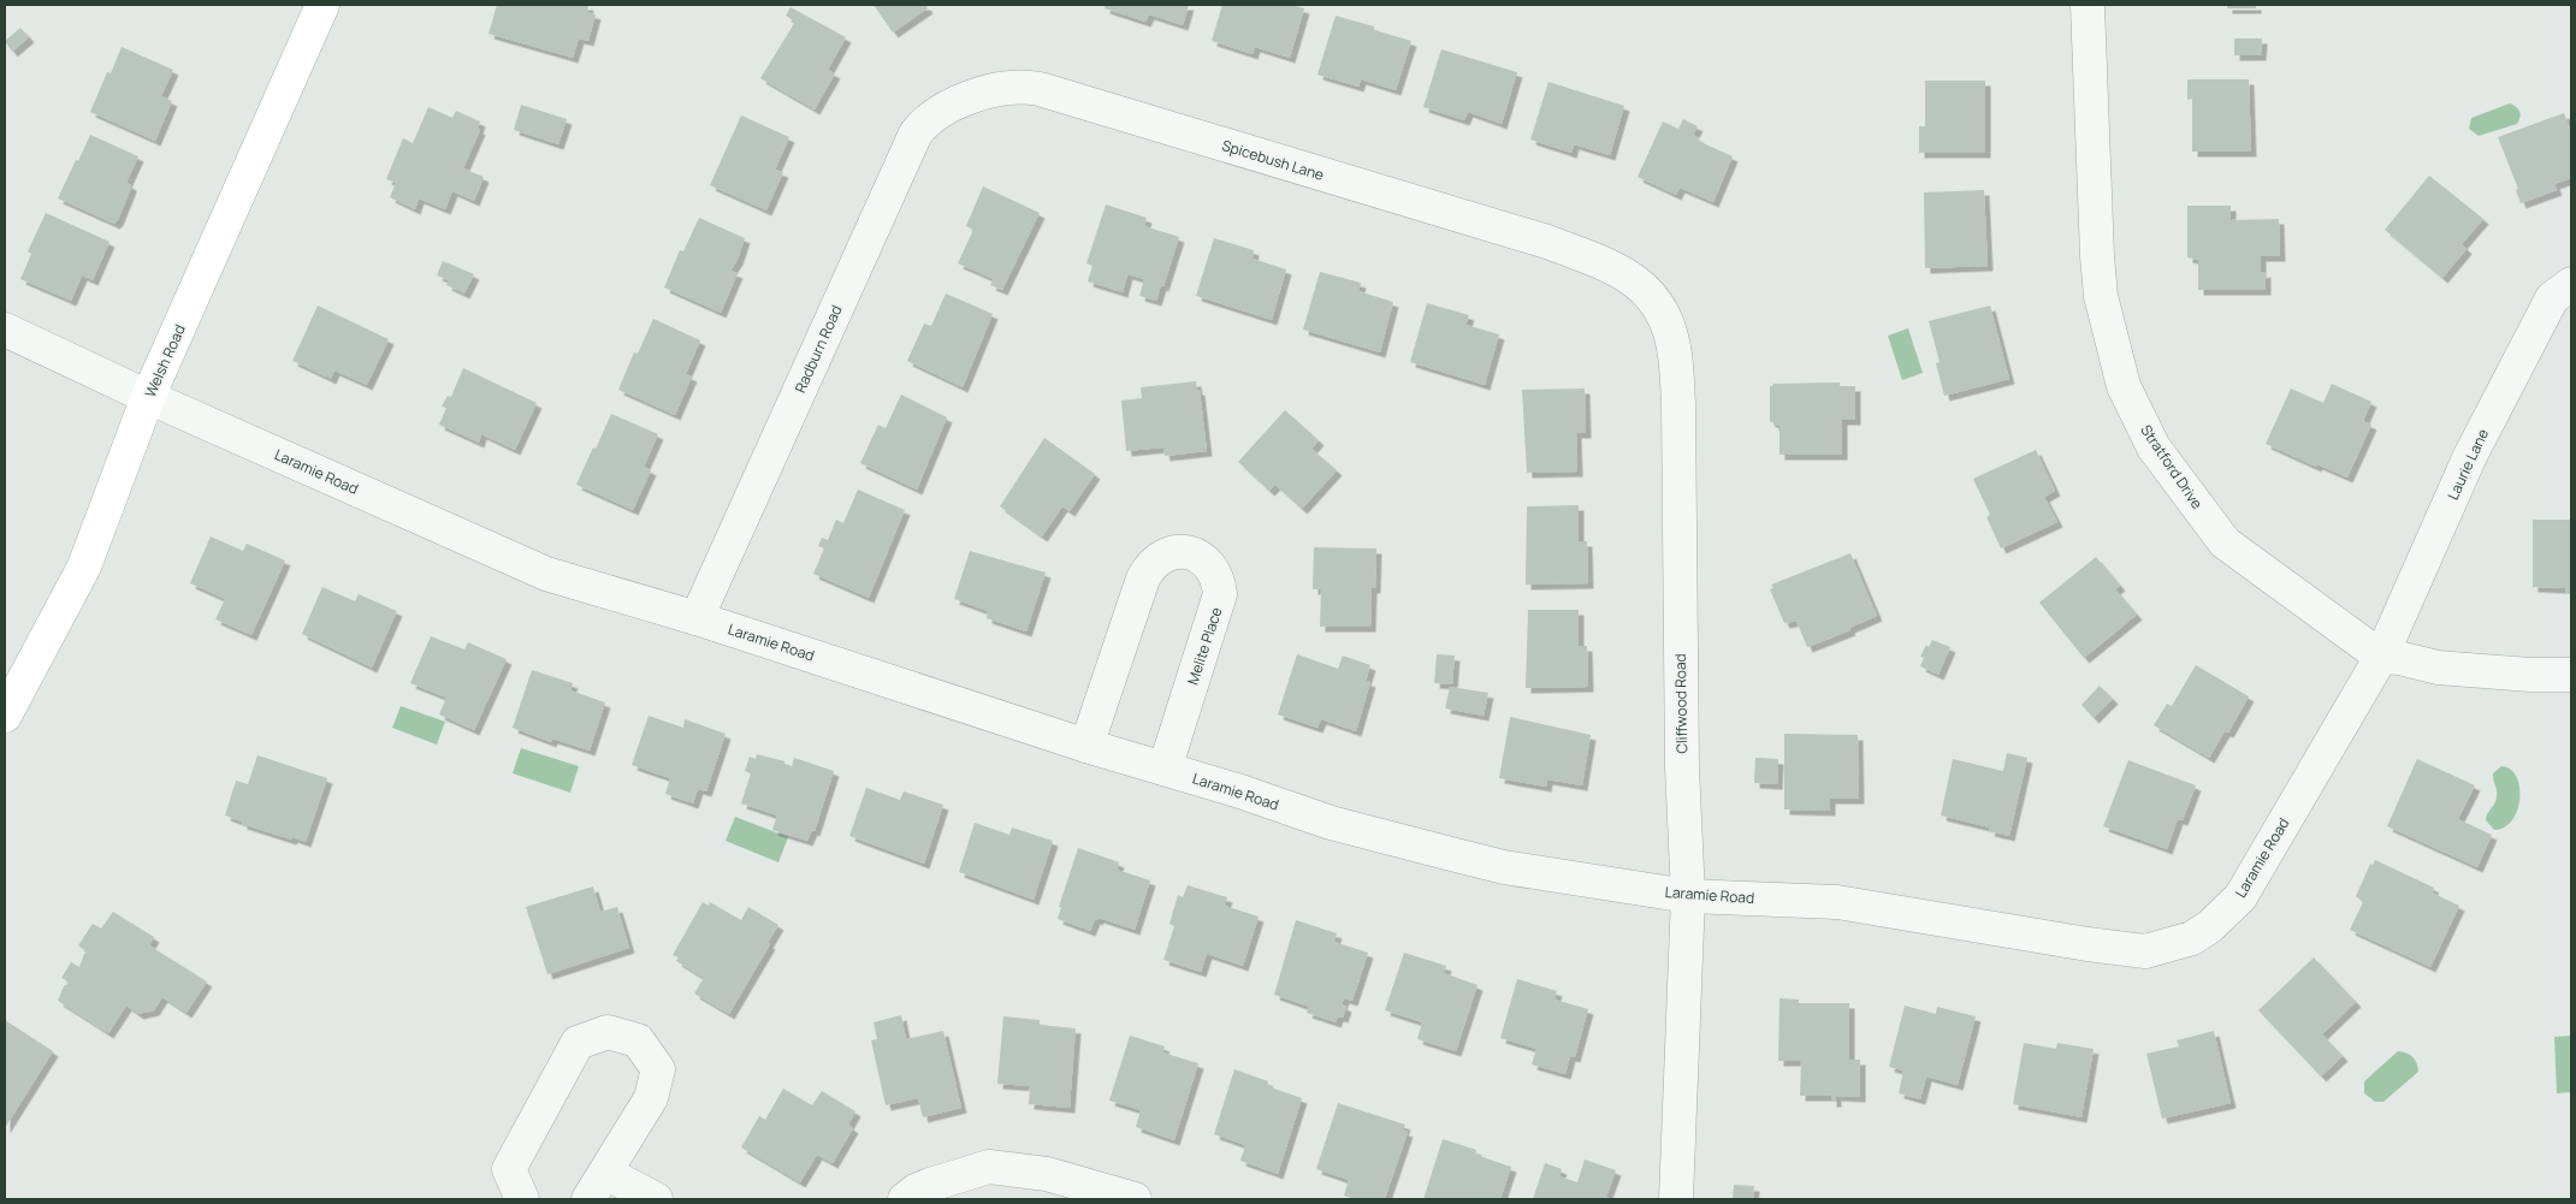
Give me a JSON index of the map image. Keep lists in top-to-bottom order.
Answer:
{
  "streets": {
    "main road": ["Welsh Road"],
    "street": [
      "Spicebush Lane",
      "Radburn Road",
      "Laurie Lane",
      "Stratford Drive",
      "Laramie Road",
      "Melite Place",
      "Cliffwood Road"
    ]
  },
  "crossings": [
    ["Spicebush Lane", "Radburn Road"],
    ["Spicebush Lane", "Cliffwood Road"],
    ["Radburn Road", "Laramie Road"],
    ["Welsh Road", "Laramie Road"],
    ["Laurie Lane", "Stratford Drive"],
    ["Laurie Lane", "Laramie Road"],
    ["Stratford Drive", "Laramie Road"],
    ["Laramie Road", "Melite Place"],
    ["Laramie Road", "Cliffwood Road"]
  ]
}
